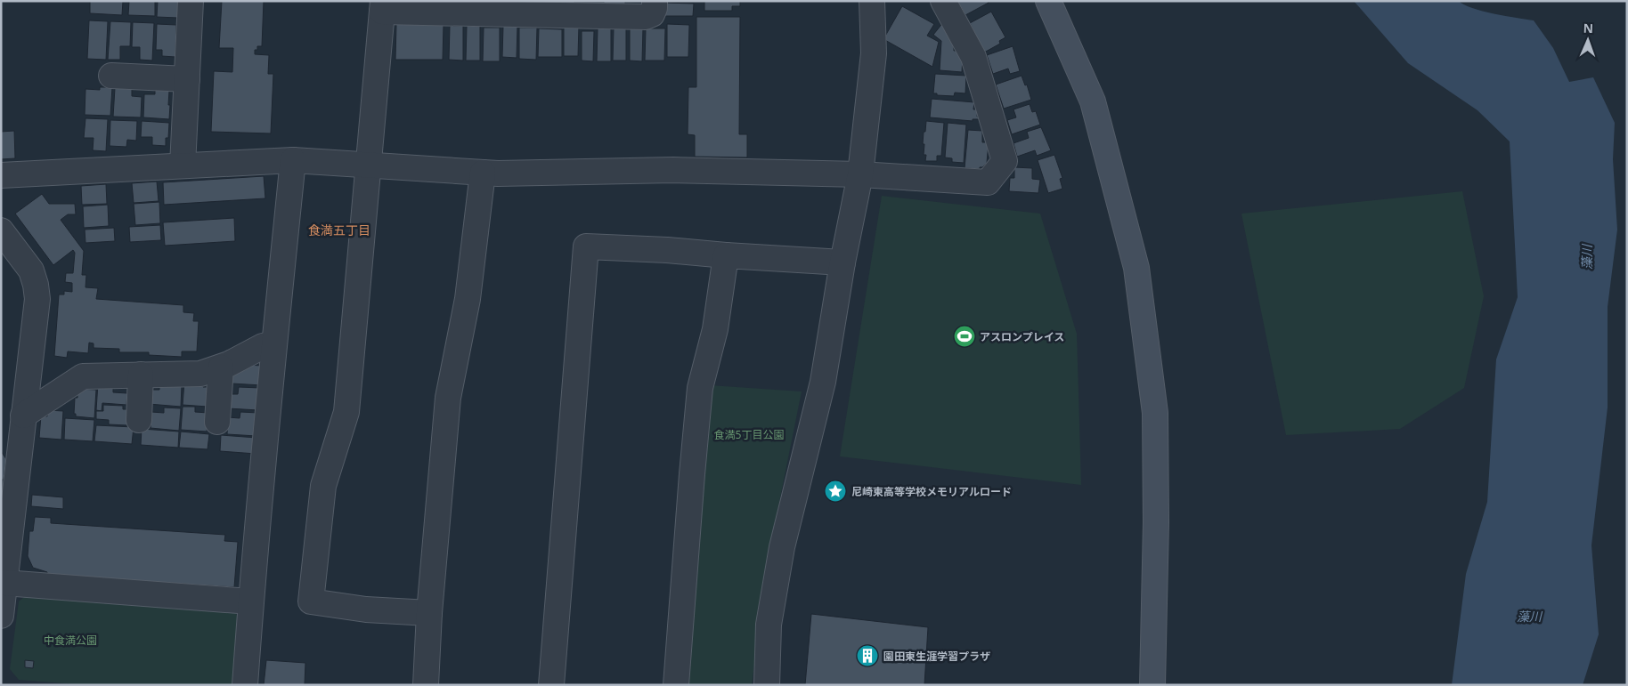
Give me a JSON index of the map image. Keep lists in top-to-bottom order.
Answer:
{
  "districts": ["食満五丁目"],
  "water": ["藻川"],
  "parks": ["食満5丁目公園", "中食満公園"],
  "places": {
    "sports": ["アスロンプレイス"],
    "place": ["尼崎東高等学校メモリアルロード"],
    "building": ["園田東生涯学習プラザ"]
  },
  "north": "top"
}
